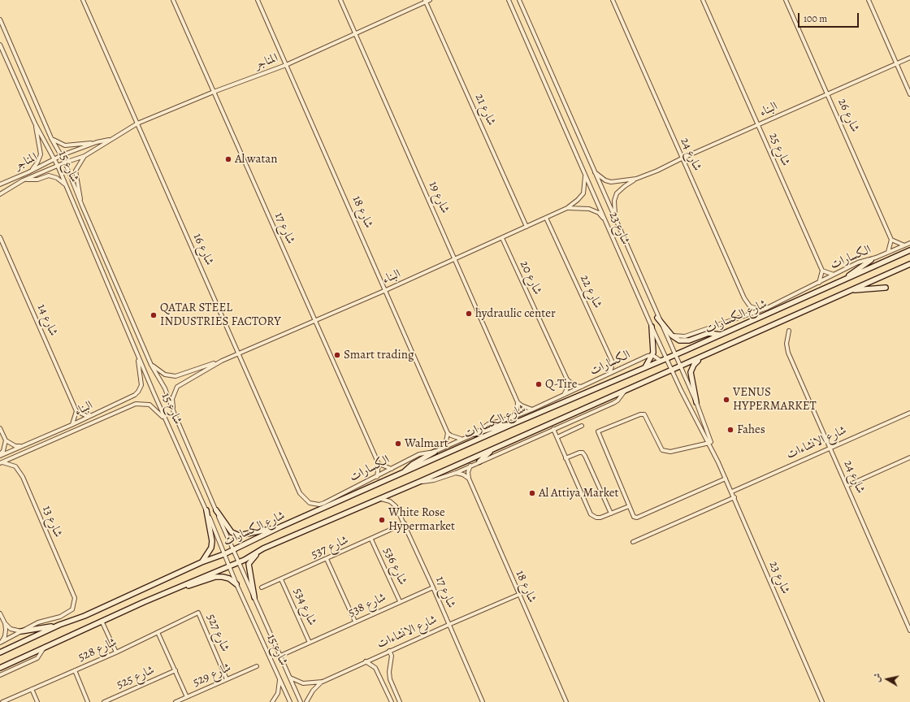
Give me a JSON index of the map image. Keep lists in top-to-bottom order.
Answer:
{
  "streets": {
    "street": [
      "المناجر",
      "شارع 21",
      "البناء",
      "شارع 26",
      "شارع 25",
      "شارع 24",
      "شارع 15",
      "شارع 19",
      "شارع 18",
      "شارع 17",
      "شارع 23",
      "شارع 16",
      "الكسارات",
      "شارع 20",
      "شارع 22",
      "شارع الكسارات",
      "شارع 14",
      "شارع الانشاءات",
      "شارع 13",
      "شارع 537",
      "شارع 536",
      "شارع 538",
      "شارع 534",
      "شارع 527",
      "شارع 528",
      "شارع 529",
      "شارع 525"
    ]
  },
  "crossings": [
    ["المناجر", "شارع 21"],
    ["المناجر", "شارع 15"],
    ["المناجر", "شارع 19"],
    ["المناجر", "شارع 18"],
    ["المناجر", "شارع 17"],
    ["المناجر", "شارع 16"],
    ["شارع 21", "البناء"],
    ["البناء", "شارع 26"],
    ["البناء", "شارع 25"],
    ["البناء", "شارع 24"],
    ["البناء", "شارع 15"],
    ["البناء", "شارع 19"],
    ["البناء", "شارع 18"],
    ["البناء", "شارع 17"],
    ["البناء", "شارع 23"],
    ["البناء", "شارع 16"],
    ["البناء", "شارع 20"],
    ["البناء", "شارع 22"],
    ["البناء", "شارع 13"],
    ["شارع 24", "الكسارات"],
    ["شارع 24", "شارع الانشاءات"],
    ["شارع 15", "شارع الكسارات"],
    ["شارع 15", "شارع الانشاءات"],
    ["شارع 18", "شارع الانشاءات"],
    ["شارع 17", "شارع الكسارات"],
    ["شارع 17", "شارع الانشاءات"],
    ["شارع 17", "شارع 537"],
    ["شارع 17", "شارع 538"],
    ["شارع 23", "شارع الكسارات"],
    ["شارع 23", "شارع الانشاءات"],
    ["شارع 16", "الكسارات"],
    ["الكسارات", "شارع 22"],
    ["شارع 537", "شارع 536"],
    ["شارع 537", "شارع 534"],
    ["شارع 536", "شارع 538"],
    ["شارع 538", "شارع 534"],
    ["شارع 527", "شارع 528"],
    ["شارع 527", "شارع 529"]
  ],
  "places": [
    "Al watan",
    "hydraulic center",
    "QATAR STEEL INDUSTRIES FACTORY",
    "Smart trading",
    "Q-Tire",
    "VENUS HYPERMARKET",
    "Fahes",
    "Walmart",
    "Al Attiya Market",
    "White Rose Hypermarket"
  ],
  "scale_bar": "100 m",
  "north": "left"
}
